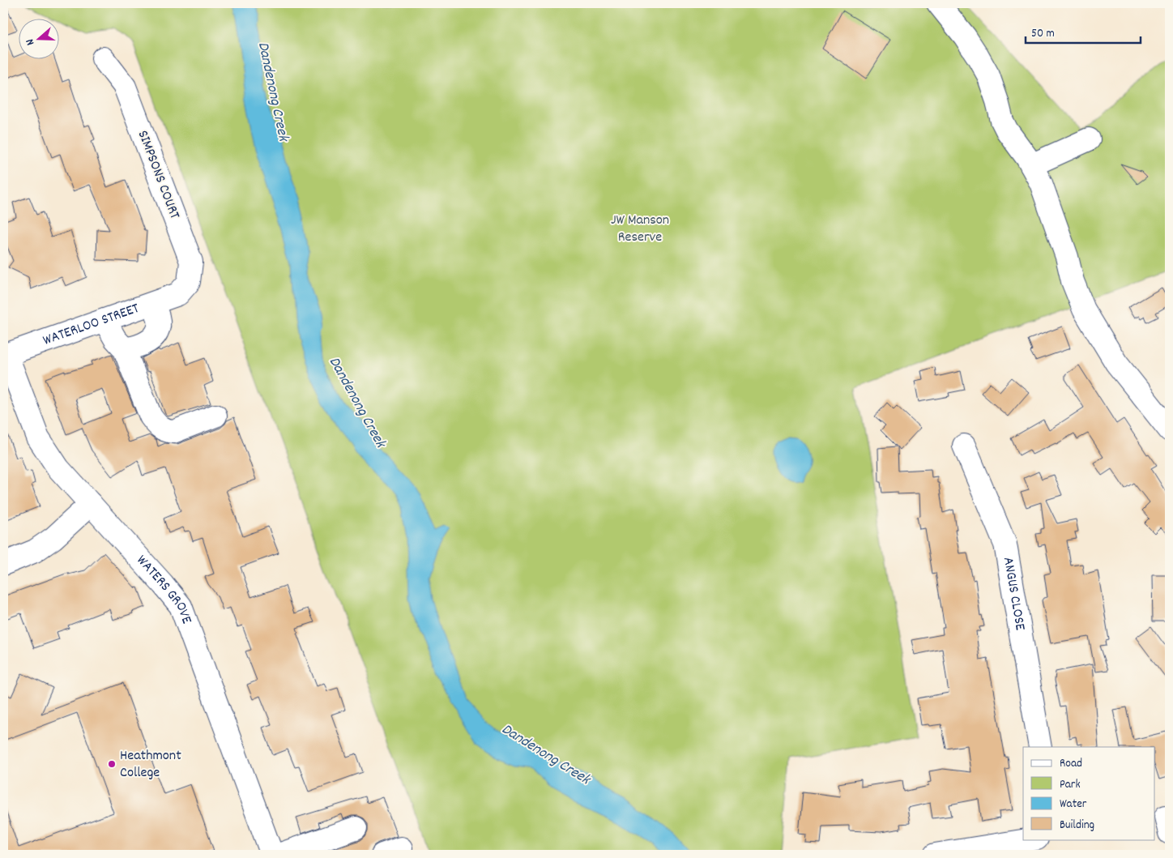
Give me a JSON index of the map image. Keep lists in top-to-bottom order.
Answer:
{
  "streets": {
    "street": [
      "SIMPSONS COURT",
      "WATERLOO STREET",
      "WATERS GROVE",
      "ANGUS CLOSE"
    ]
  },
  "crossings": [
    ["SIMPSONS COURT", "WATERLOO STREET"],
    ["WATERLOO STREET", "WATERS GROVE"]
  ],
  "water": ["Dandenong Creek"],
  "parks": ["JW Manson Reserve"],
  "places": ["Heathmont College"],
  "legend": [
    "Road",
    "Park",
    "Water",
    "Building"
  ],
  "scale_bar": "50 m",
  "north": "left"
}
